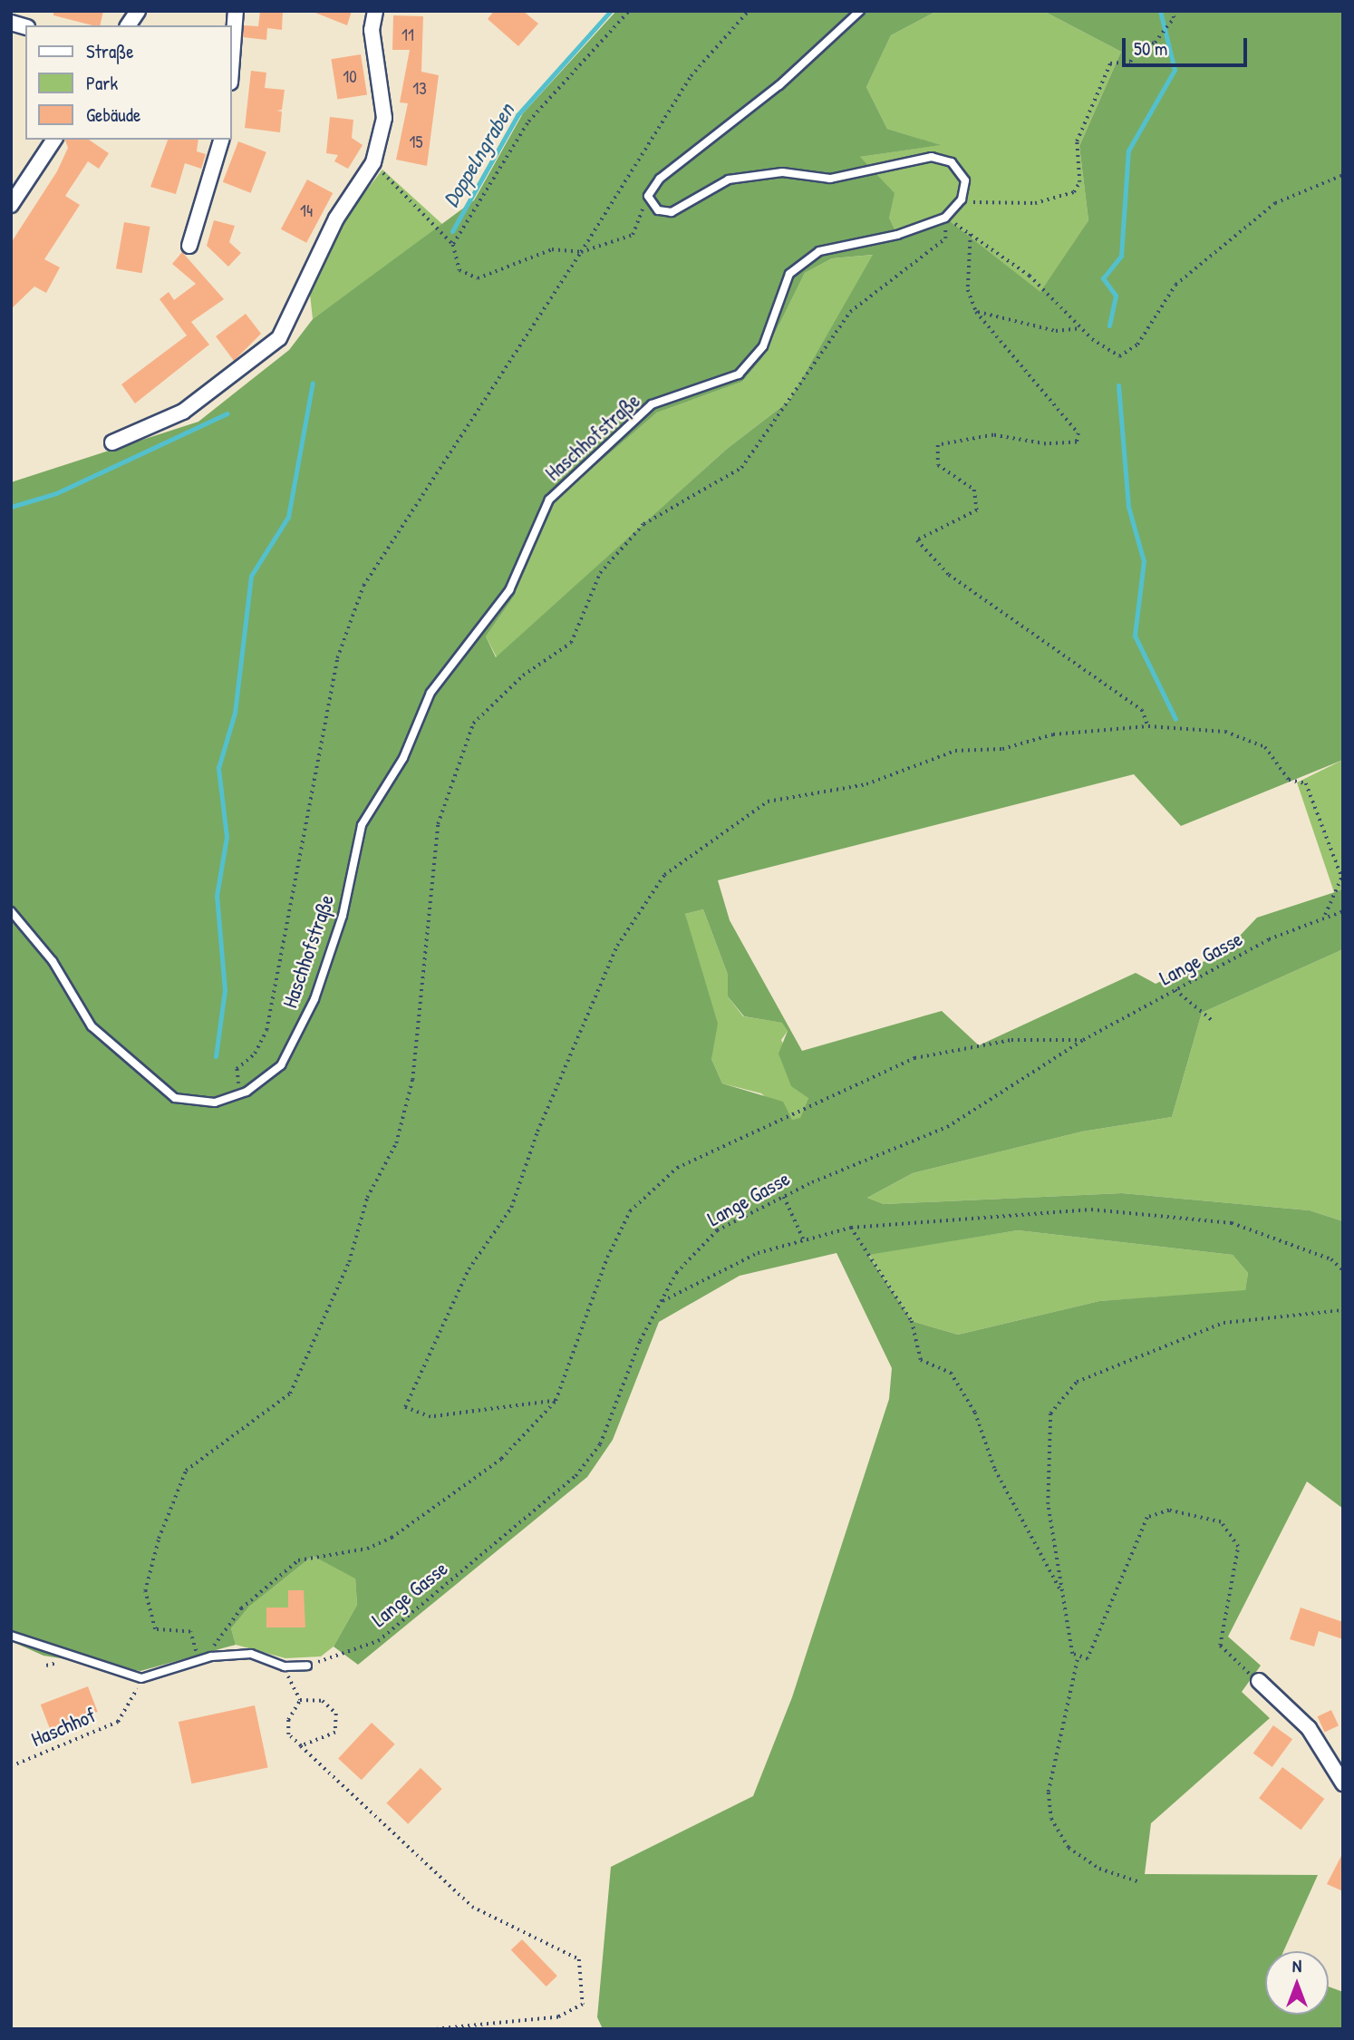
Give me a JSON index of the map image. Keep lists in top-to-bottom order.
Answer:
{
  "streets": {
    "lane": ["Haschhofstraße"],
    "path": ["Lange Gasse", "Haschhof"]
  },
  "water": ["Doppelngraben"],
  "house_numbers": [
    "11",
    "10",
    "13",
    "15",
    "14"
  ],
  "legend": ["Straße", "Park", "Gebäude"],
  "scale_bar": "50 m",
  "north": "top"
}
